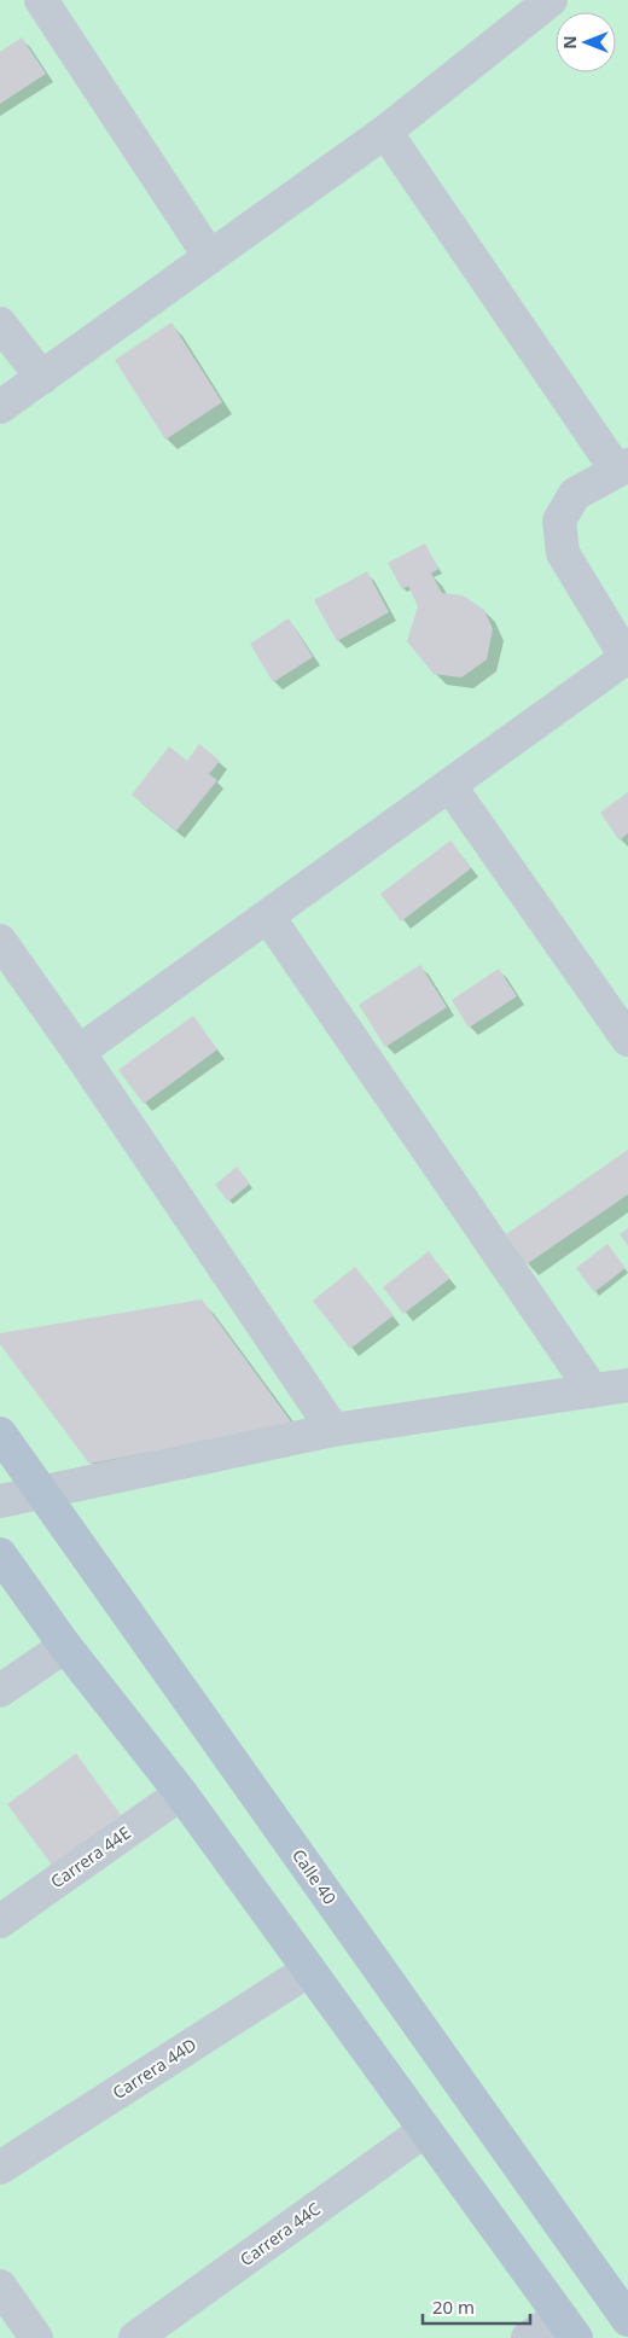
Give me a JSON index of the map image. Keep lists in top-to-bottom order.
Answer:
{
  "streets": {
    "main road": ["Calle 40"],
    "street": ["Carrera 44E", "Carrera 44D", "Carrera 44C"]
  },
  "scale_bar": "20 m",
  "north": "left"
}
